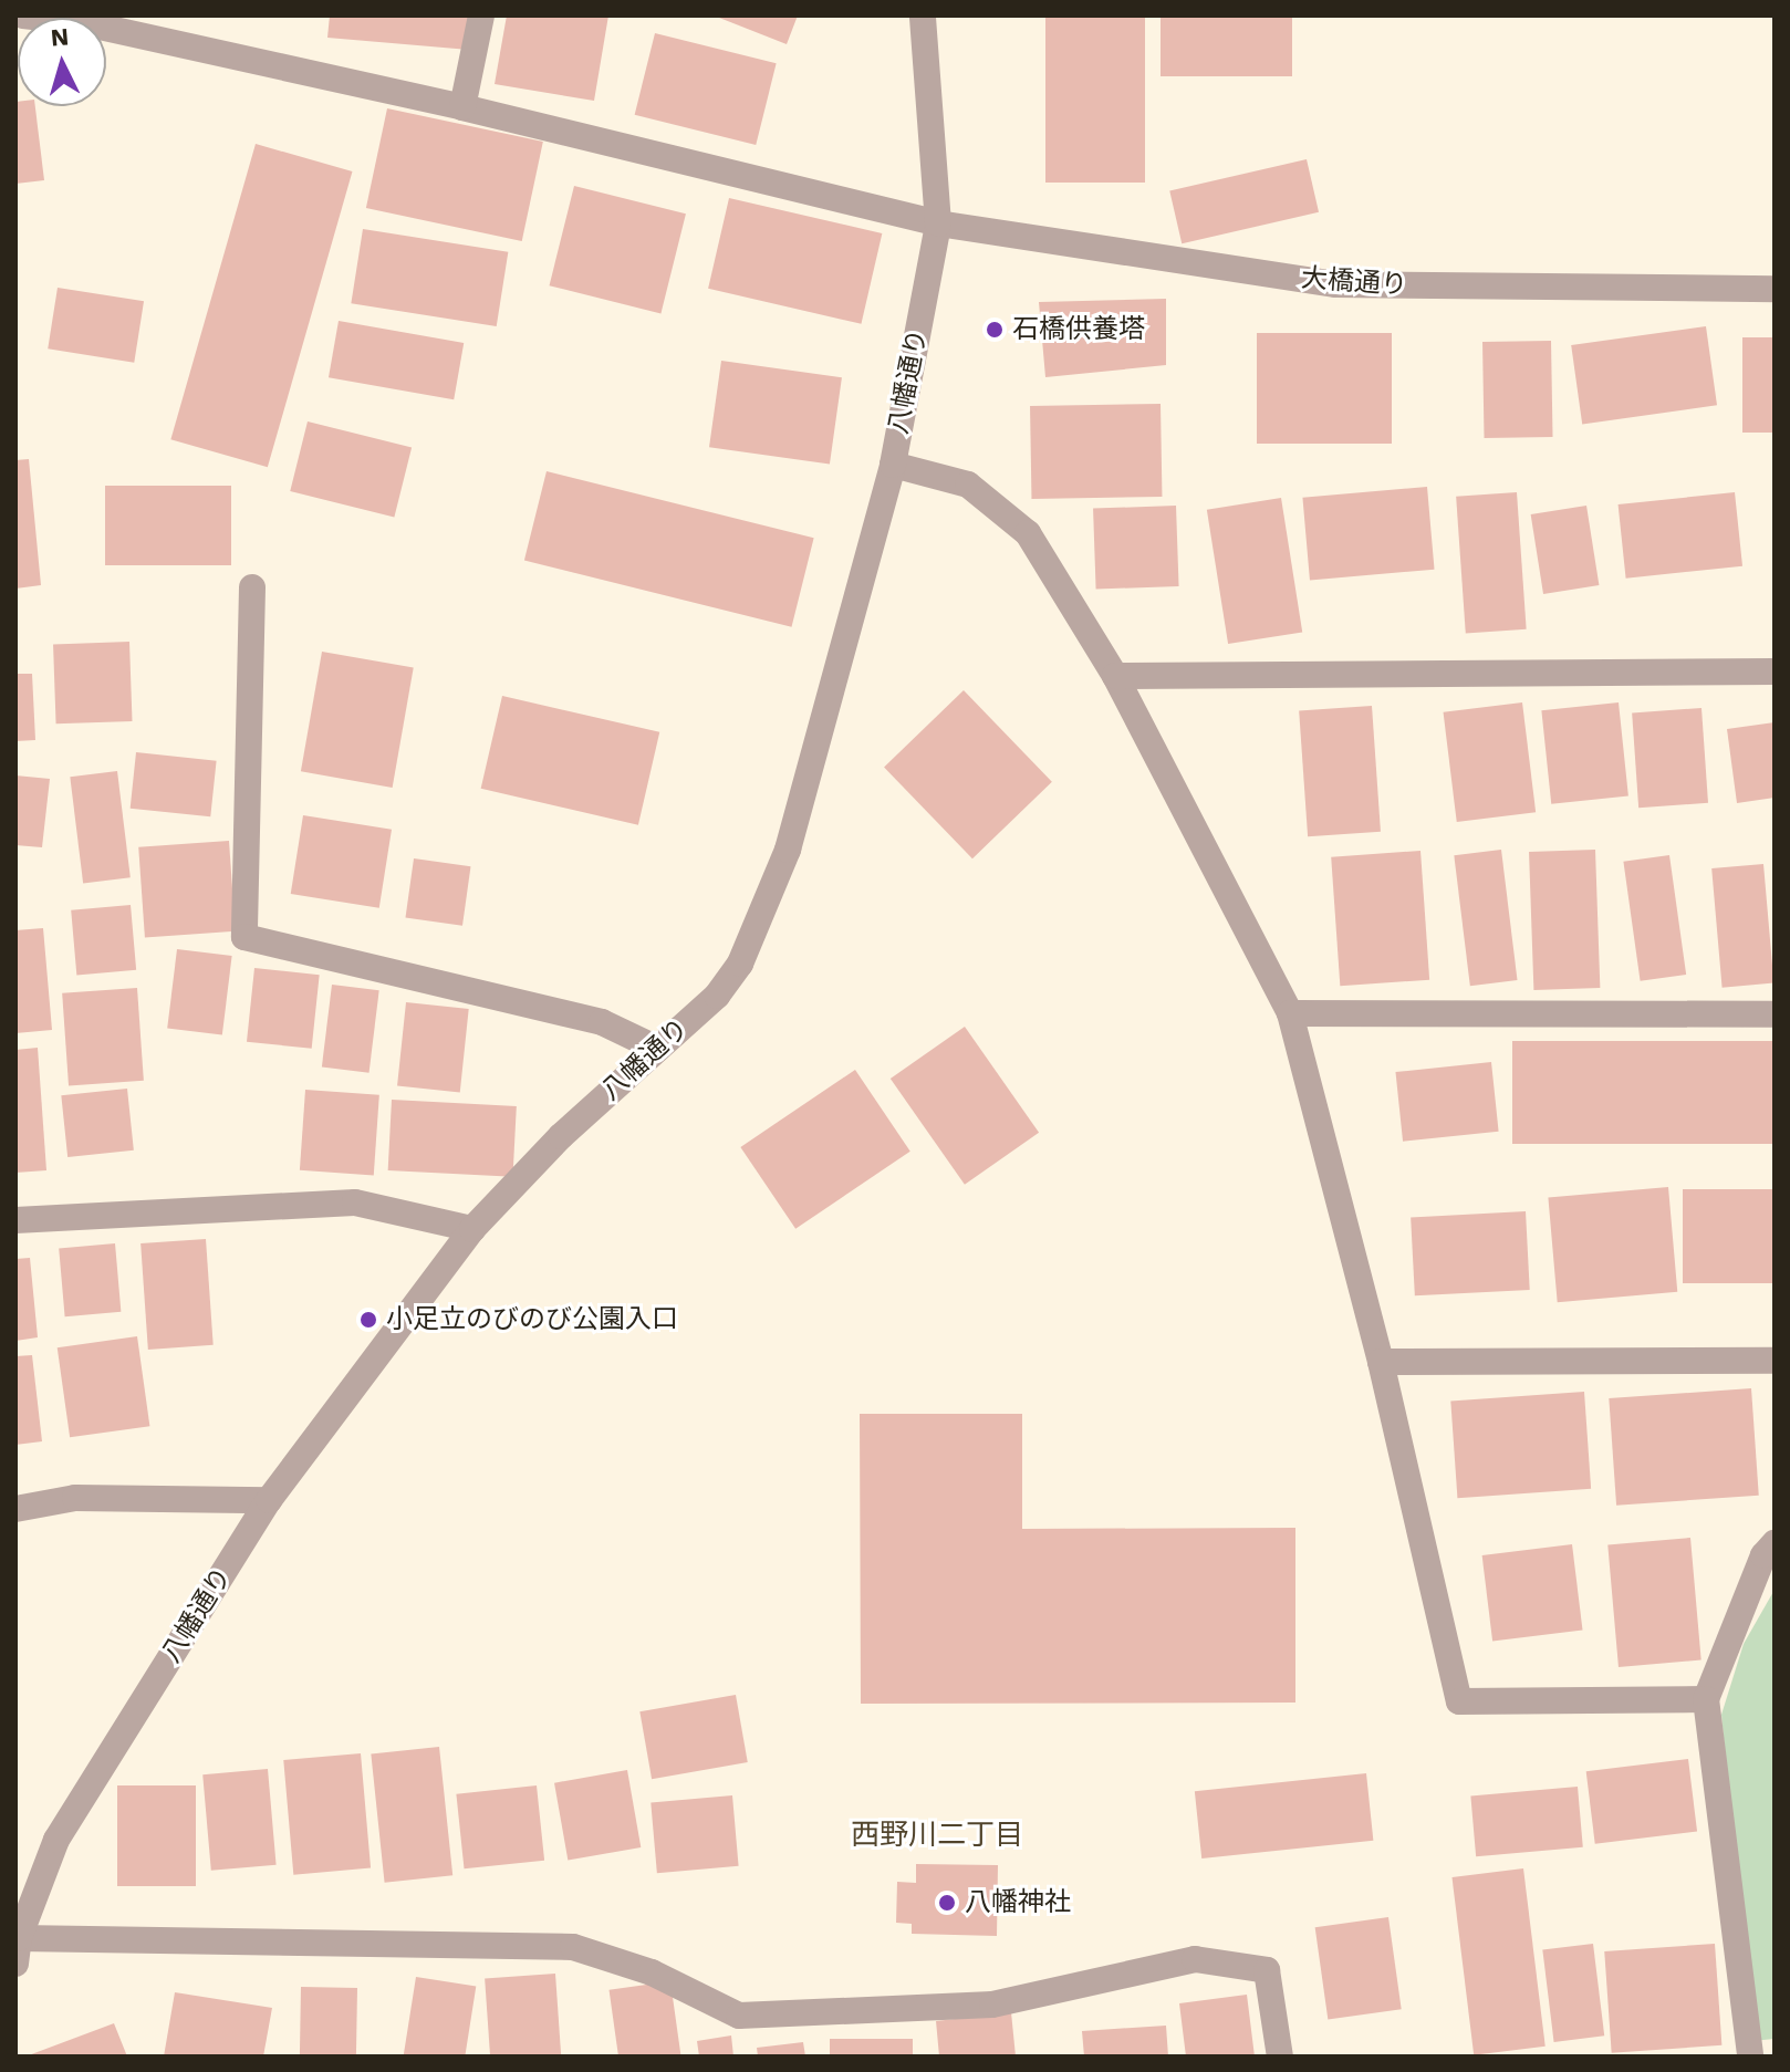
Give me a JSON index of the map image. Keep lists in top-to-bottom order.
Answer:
{
  "streets": {
    "street": ["大橋通り", "八幡通り"]
  },
  "crossings": [
    ["大橋通り", "八幡通り"]
  ],
  "districts": ["西野川二丁目"],
  "places": ["石橋供養塔", "小足立のびのび公園入口", "八幡神社"],
  "north": "top"
}
